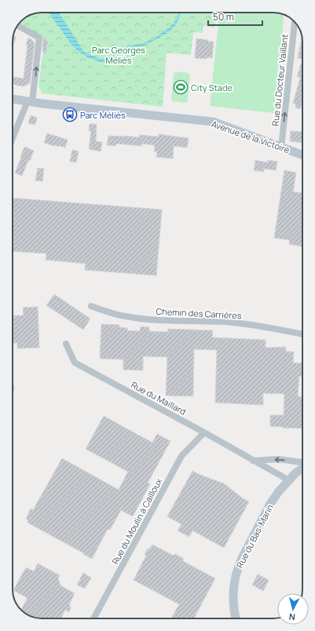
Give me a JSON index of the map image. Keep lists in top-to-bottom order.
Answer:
{
  "streets": {
    "street": [
      "Rue du Docteur Vaillant",
      "Avenue de la Victoire",
      "Chemin des Carrières",
      "Rue du Maillard",
      "Rue du Moulin à Cailloux",
      "Rue du Bas-Marin"
    ]
  },
  "crossings": [
    ["Rue du Docteur Vaillant", "Avenue de la Victoire"],
    ["Rue du Maillard", "Rue du Moulin à Cailloux"],
    ["Rue du Maillard", "Rue du Bas-Marin"]
  ],
  "one_way": ["Rue du Docteur Vaillant"],
  "parks": ["Parc Georges Méliès"],
  "places": {
    "sports": ["City Stade"],
    "bus stop": ["Parc Méliès"]
  },
  "scale_bar": "50 m",
  "north": "bottom"
}
